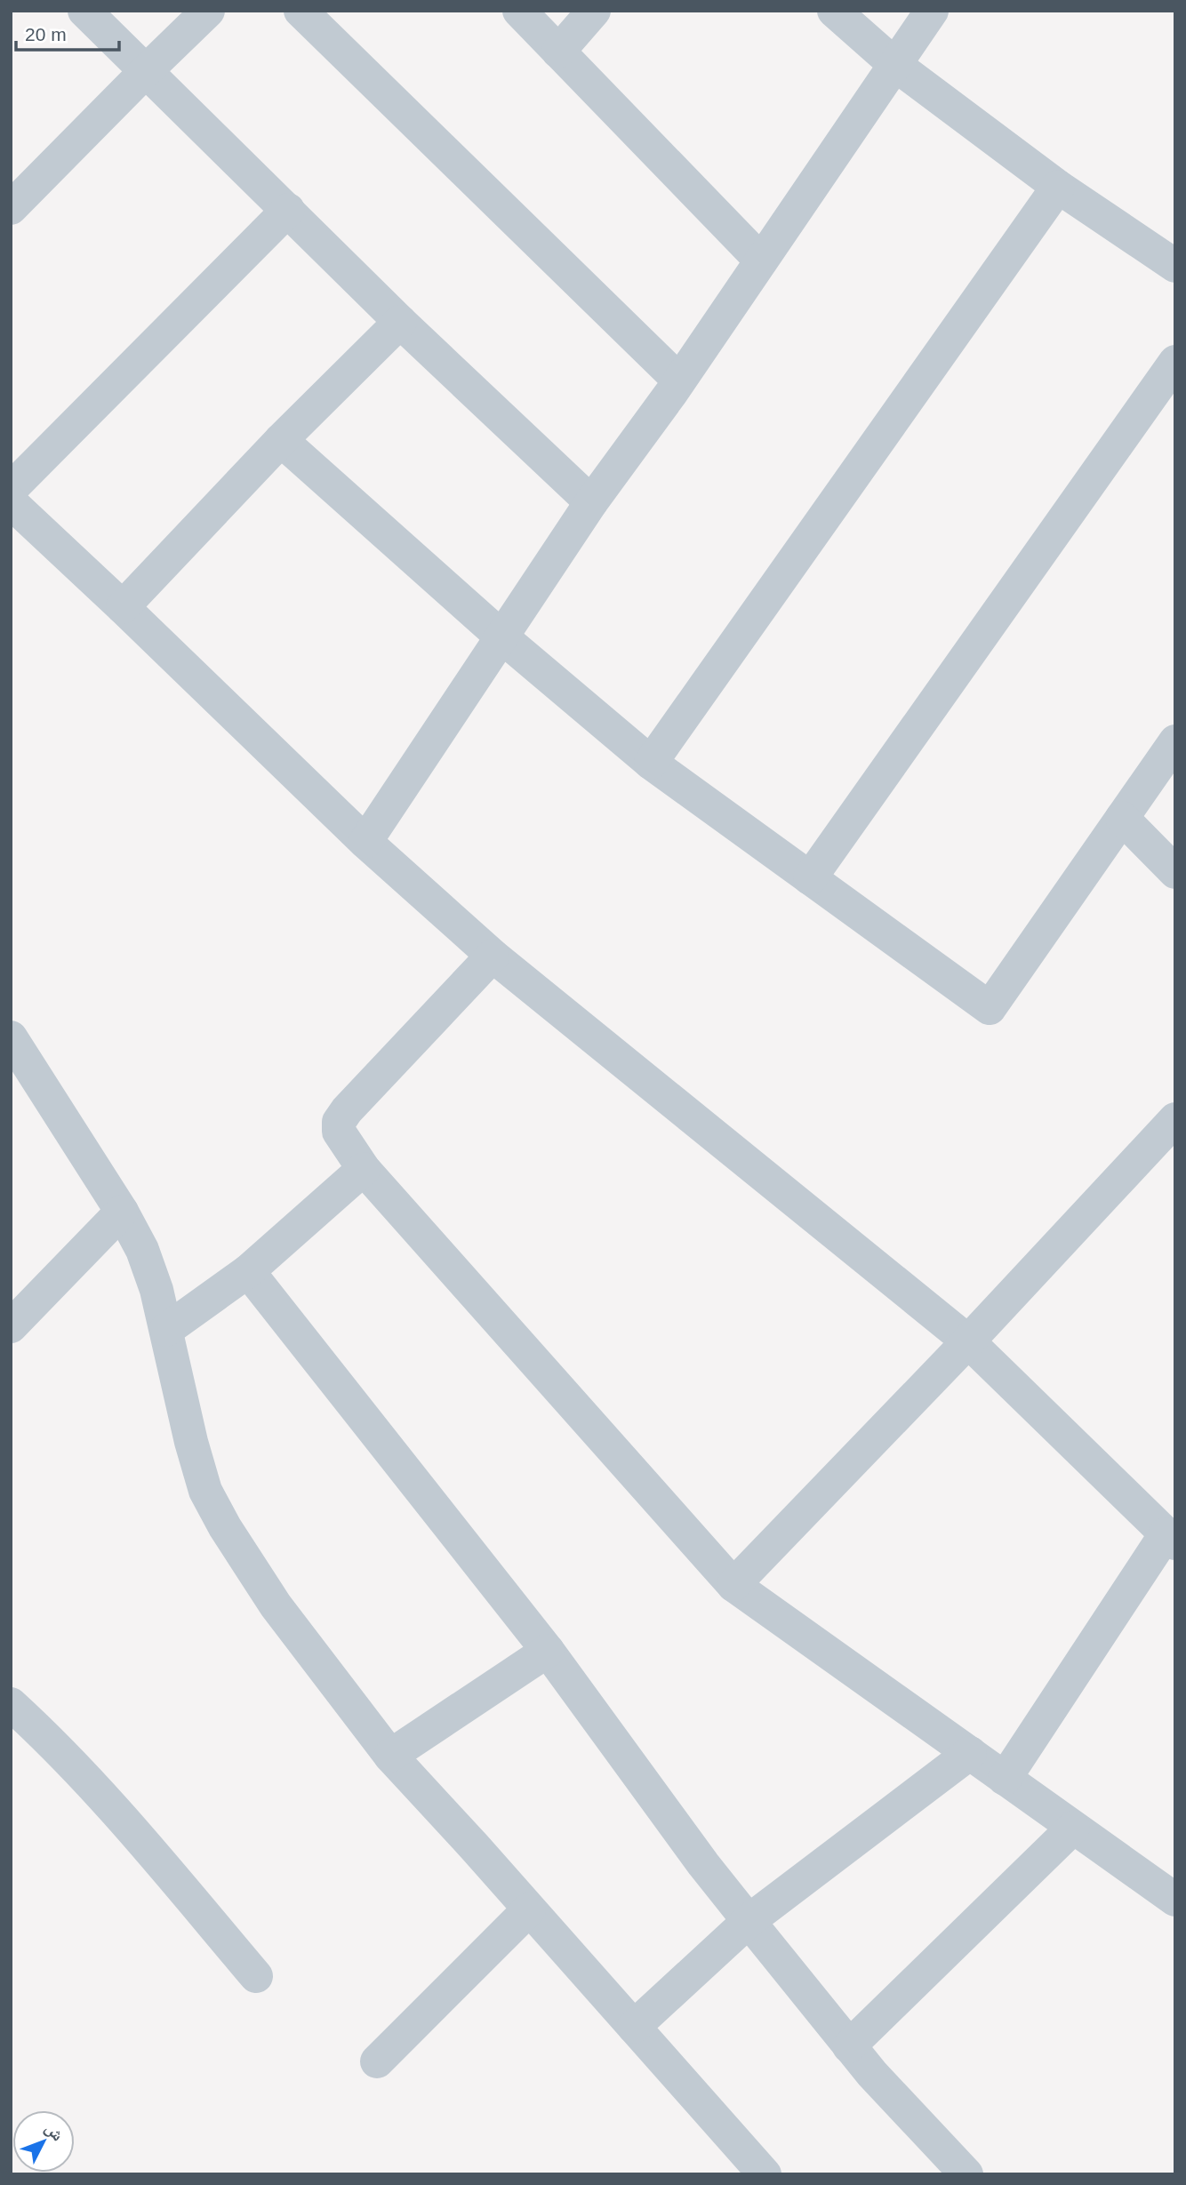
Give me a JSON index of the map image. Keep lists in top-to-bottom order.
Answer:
{
  "scale_bar": "20 m",
  "north": "top right"
}
